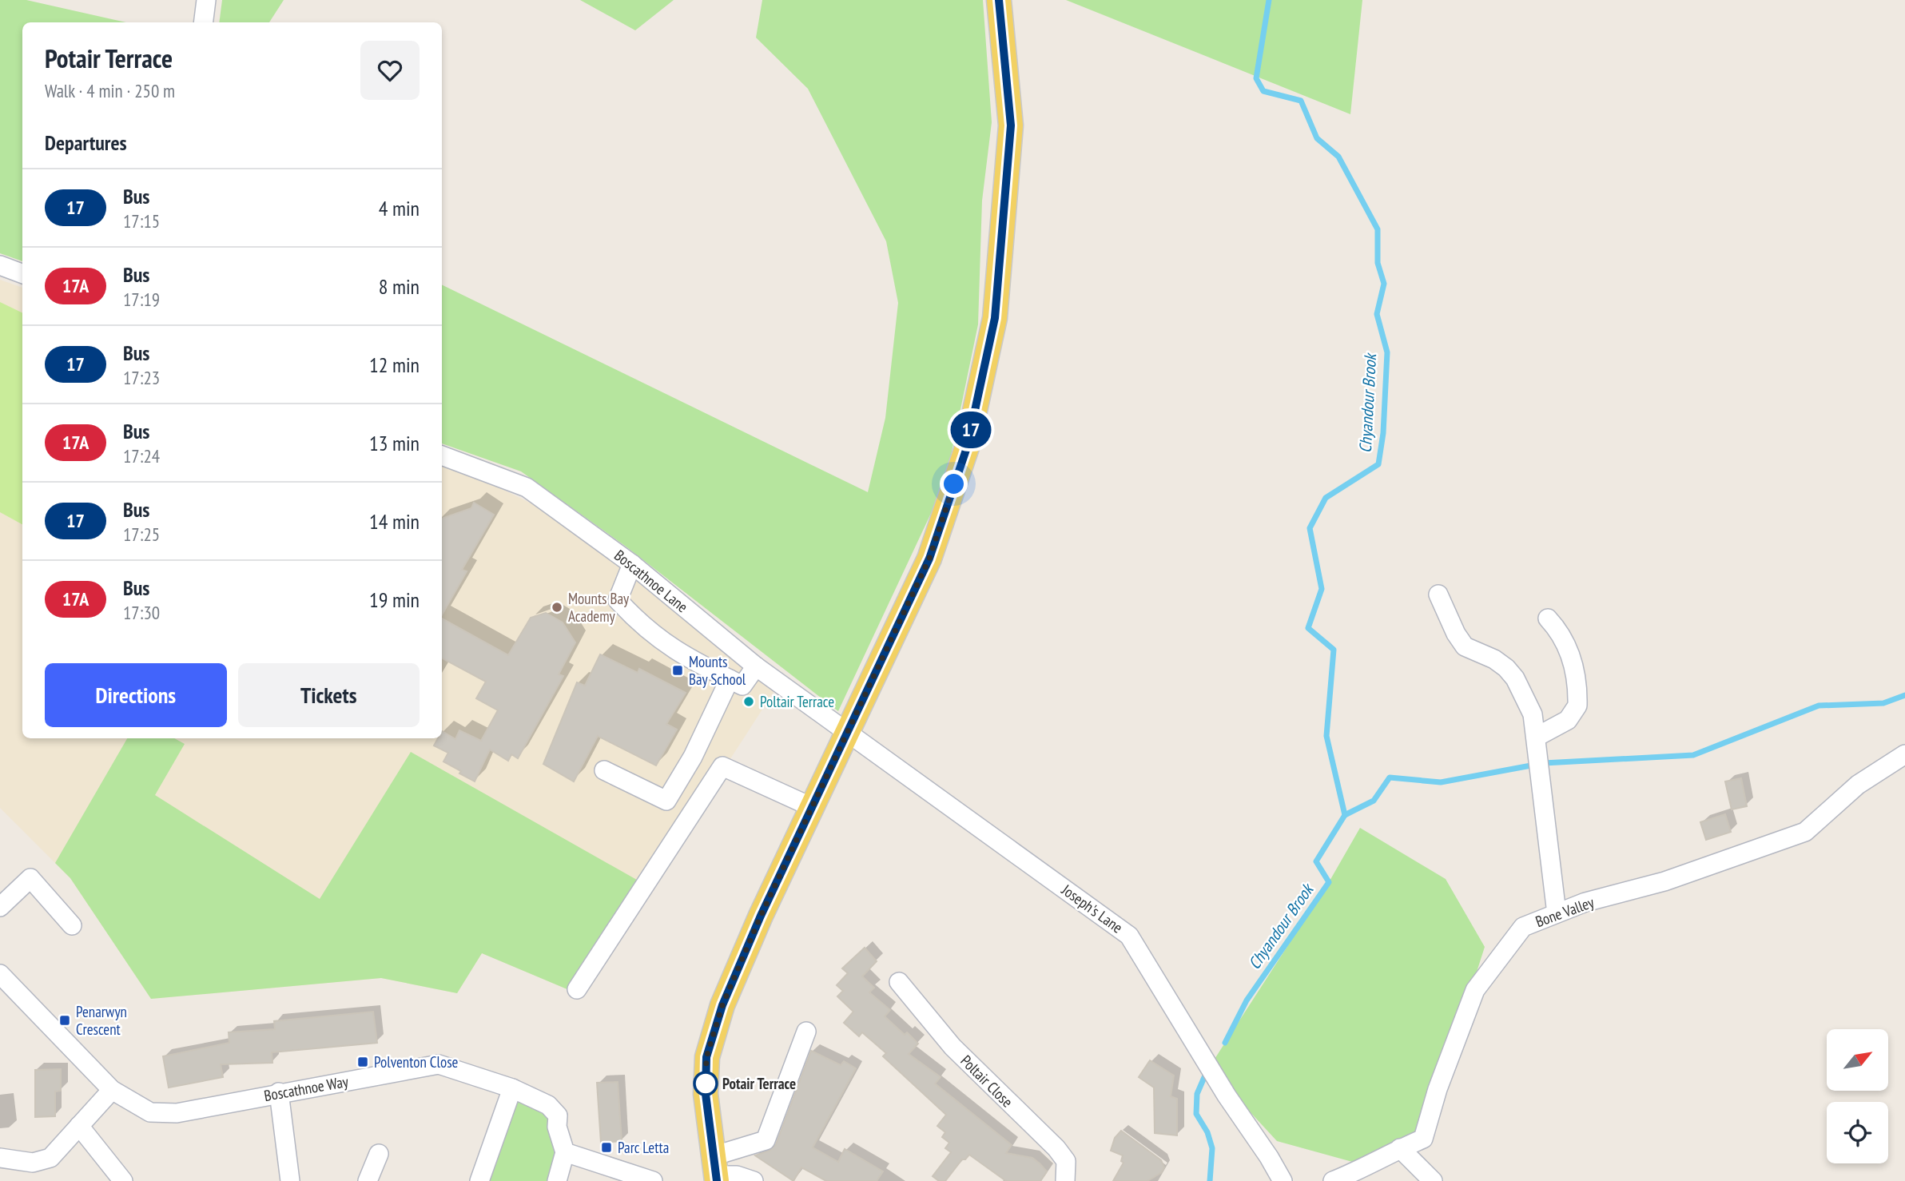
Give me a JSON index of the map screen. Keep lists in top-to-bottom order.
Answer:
{
  "streets": {
    "street": [
      "Boscathnoe Lane",
      "Joseph's Lane",
      "Bone Valley",
      "Poltair Close",
      "Boscathnoe Way"
    ]
  },
  "crossings": [
    ["Boscathnoe Lane", "Joseph's Lane"]
  ],
  "water": ["Chyandour Brook"],
  "places": {
    "other": ["Mounts Bay Academy", "Poltair Terrace", "Potair Terrace"],
    "transit": [
      "Mounts Bay School",
      "Penarwyn Crescent",
      "Polventon Close",
      "Parc Letta"
    ]
  },
  "lines": ["bus line 17"],
  "north": "top right",
  "page": {
    "on_map": "17",
    "heading": [
      ["Potair Terrace", "Walk · 4 min · 250 m"],
      "Departures"
    ],
    "list": [
      {
        "mark": "17",
        "name": "Bus",
        "note": "17:15",
        "value": "4 min"
      },
      {
        "mark": "17A",
        "name": "Bus",
        "note": "17:19",
        "value": "8 min"
      },
      {
        "mark": "17",
        "name": "Bus",
        "note": "17:23",
        "value": "12 min"
      },
      {
        "mark": "17A",
        "name": "Bus",
        "note": "17:24",
        "value": "13 min"
      },
      {
        "mark": "17",
        "name": "Bus",
        "note": "17:25",
        "value": "14 min"
      },
      {
        "mark": "17A",
        "name": "Bus",
        "note": "17:30",
        "value": "19 min"
      }
    ],
    "buttons": ["Directions", "Tickets"]
  }
}
